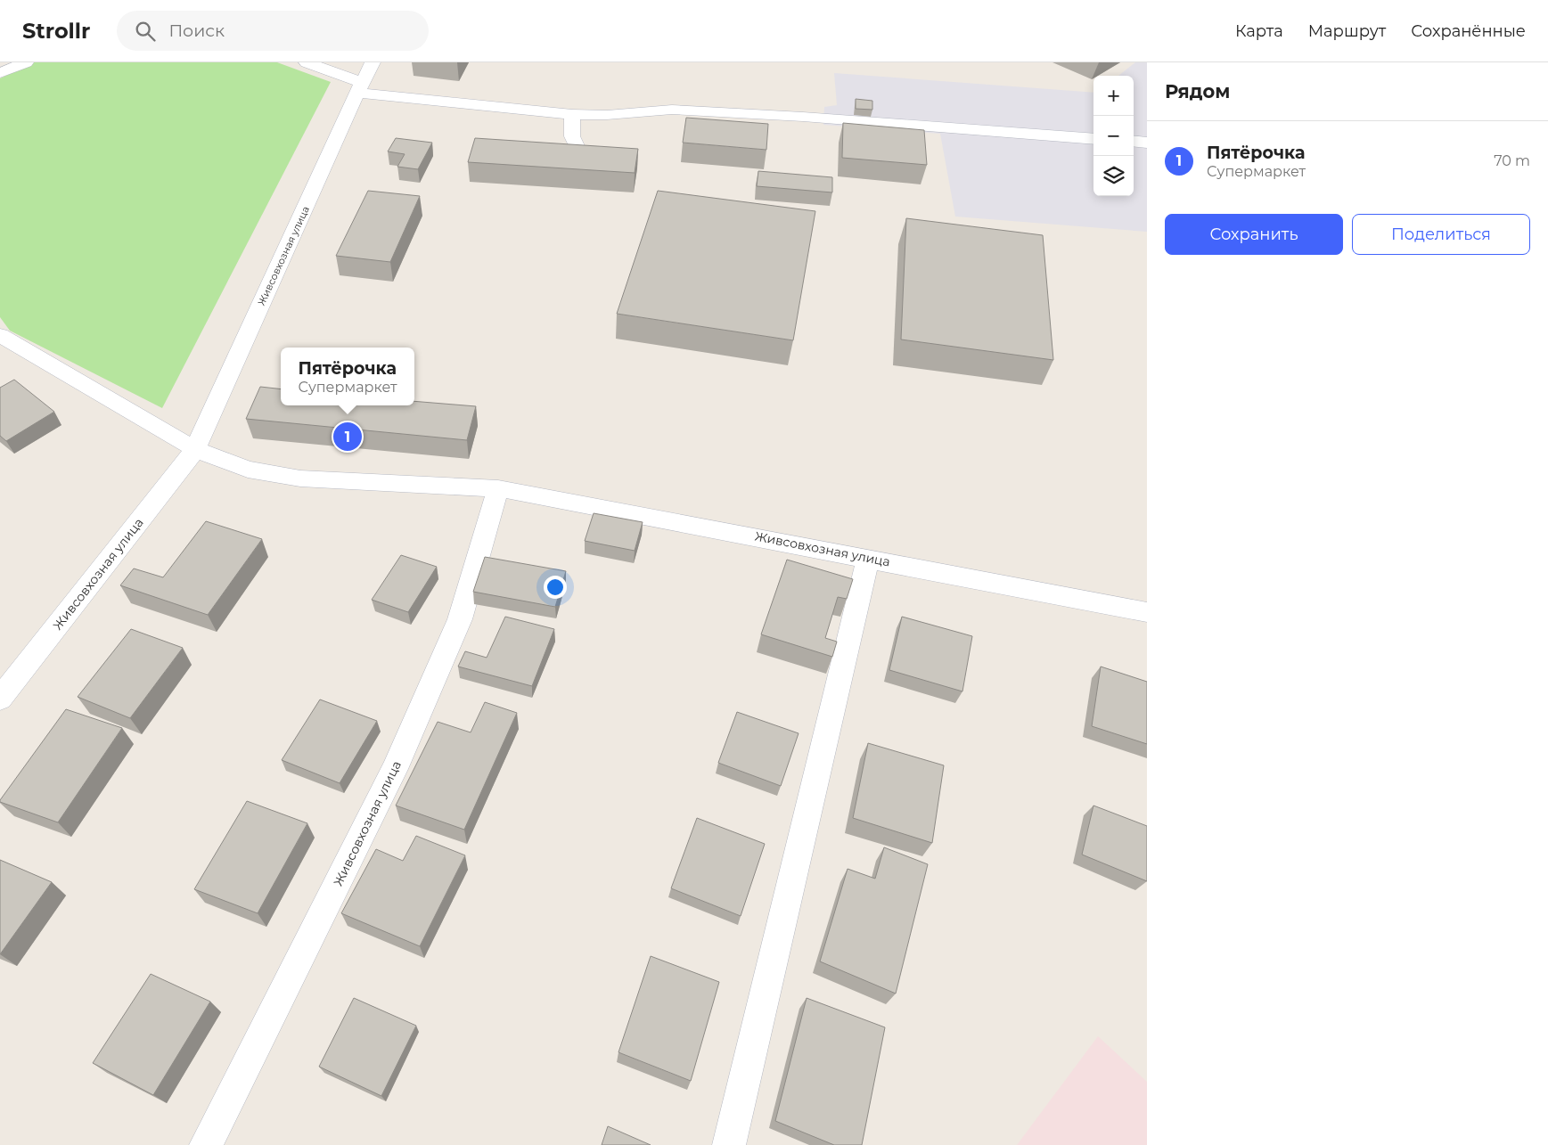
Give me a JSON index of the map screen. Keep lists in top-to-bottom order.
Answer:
{
  "streets": {
    "street": ["Живсовхозная улица"]
  },
  "page": {
    "header": "Strollr",
    "search": "Поиск",
    "nav": ["Карта", "Маршрут", "Сохранённые"],
    "heading": "Рядом",
    "map_buttons": ["+", "−"],
    "list": [
      {
        "mark": "1",
        "name": "Пятёрочка",
        "note": "Супермаркет",
        "value": "70 m"
      }
    ],
    "buttons": ["Сохранить", "Поделиться"],
    "popup": ["Пятёрочка", "Супермаркет"],
    "pins": "1"
  }
}
